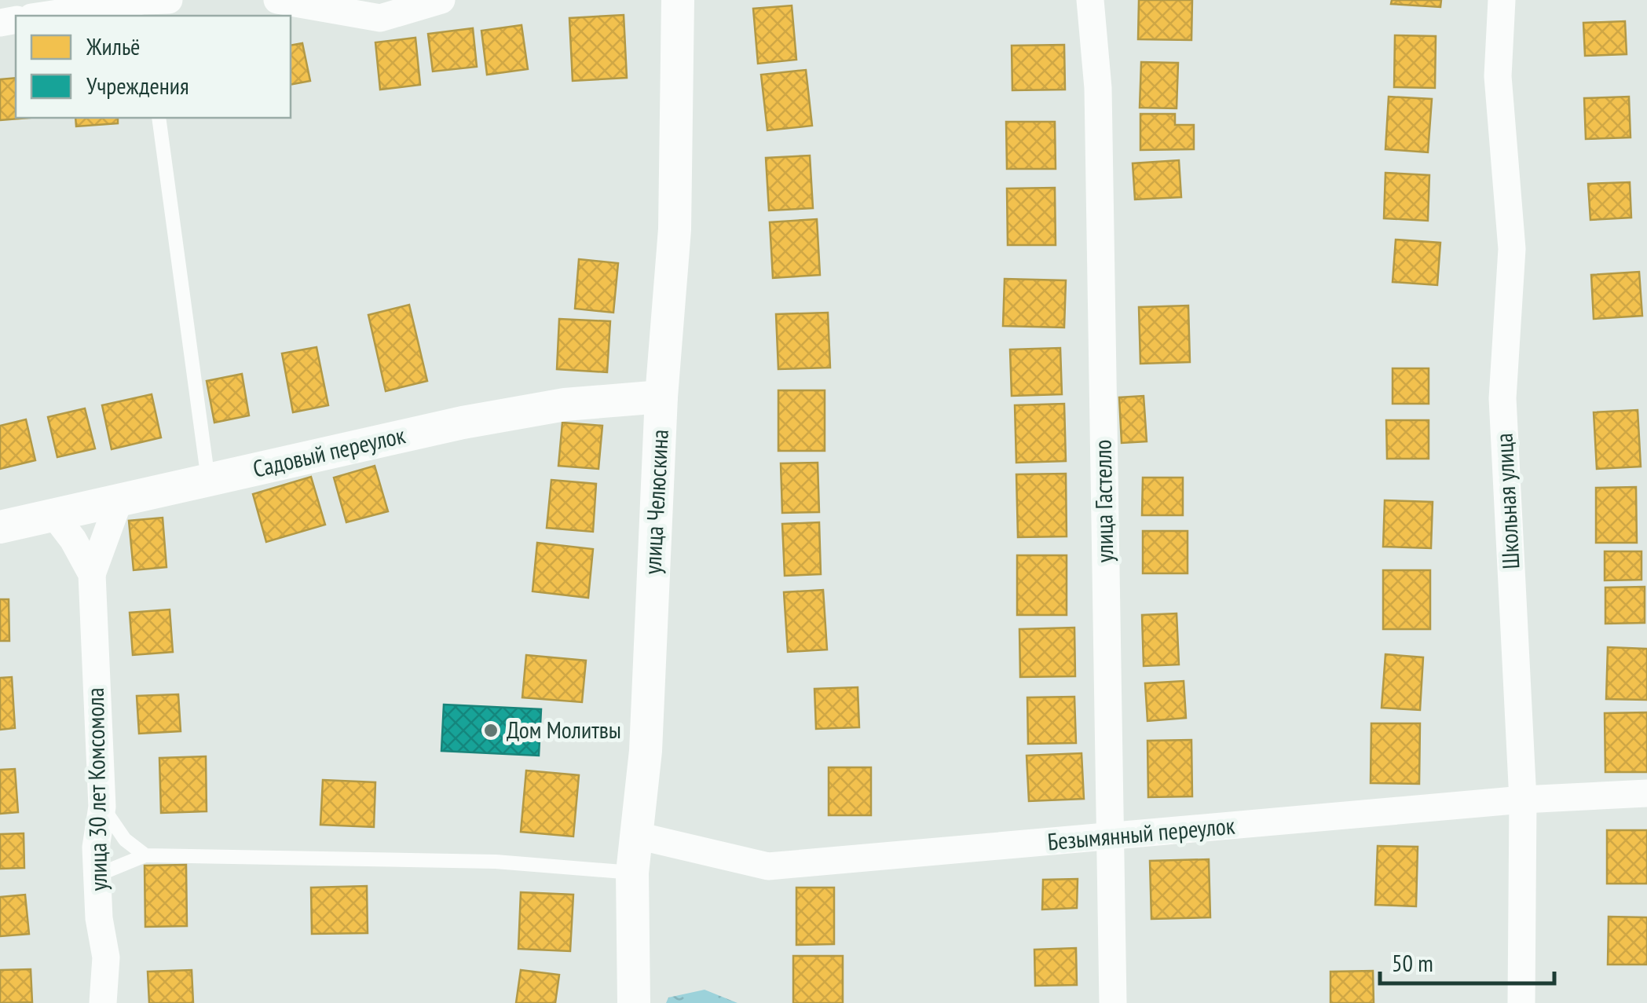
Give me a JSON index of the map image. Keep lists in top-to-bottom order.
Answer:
{
  "streets": {
    "street": [
      "Садовый переулок",
      "улица Гастелло",
      "Школьная улица",
      "улица Челюскина",
      "улица 30 лет Комсомола",
      "Безымянный переулок"
    ]
  },
  "crossings": [
    ["Садовый переулок", "улица Челюскина"],
    ["Садовый переулок", "улица 30 лет Комсомола"],
    ["улица Гастелло", "Безымянный переулок"],
    ["Школьная улица", "Безымянный переулок"],
    ["улица Челюскина", "Безымянный переулок"]
  ],
  "places": ["Дом Молитвы"],
  "legend": ["Жильё", "Учреждения"],
  "scale_bar": "50 m"
}
